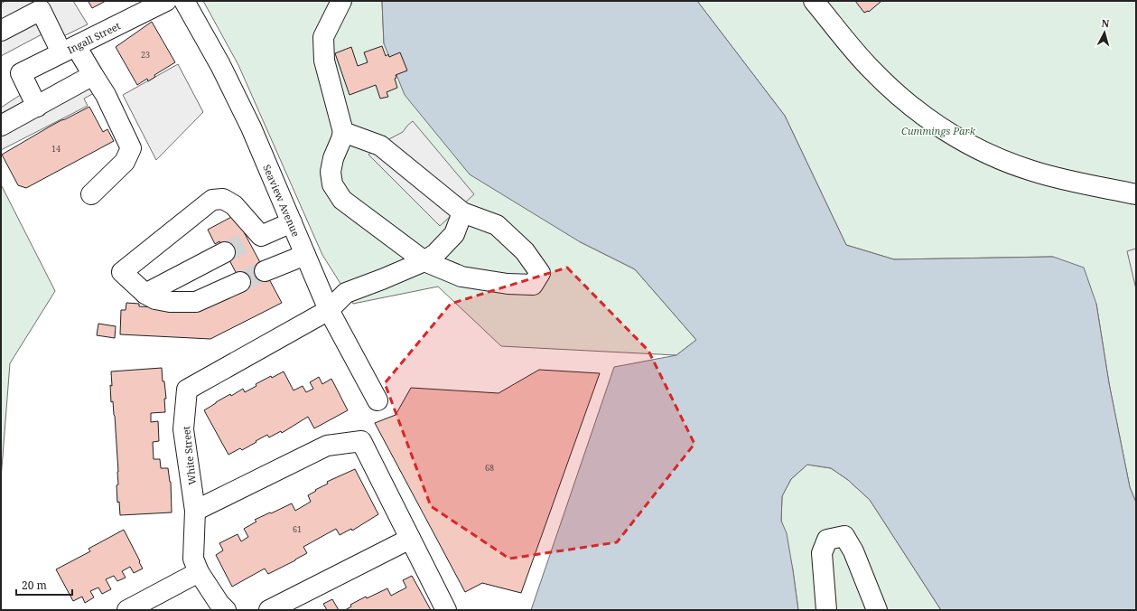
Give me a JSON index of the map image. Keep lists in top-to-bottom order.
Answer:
{
  "streets": {
    "street": ["Ingall Street", "Seaview Avenue", "White Street"]
  },
  "crossings": [
    ["Seaview Avenue", "White Street"]
  ],
  "parks": ["Cummings Park"],
  "house_numbers": [
    "23",
    "14",
    "68",
    "61"
  ],
  "scale_bar": "20 m",
  "north": "top"
}
